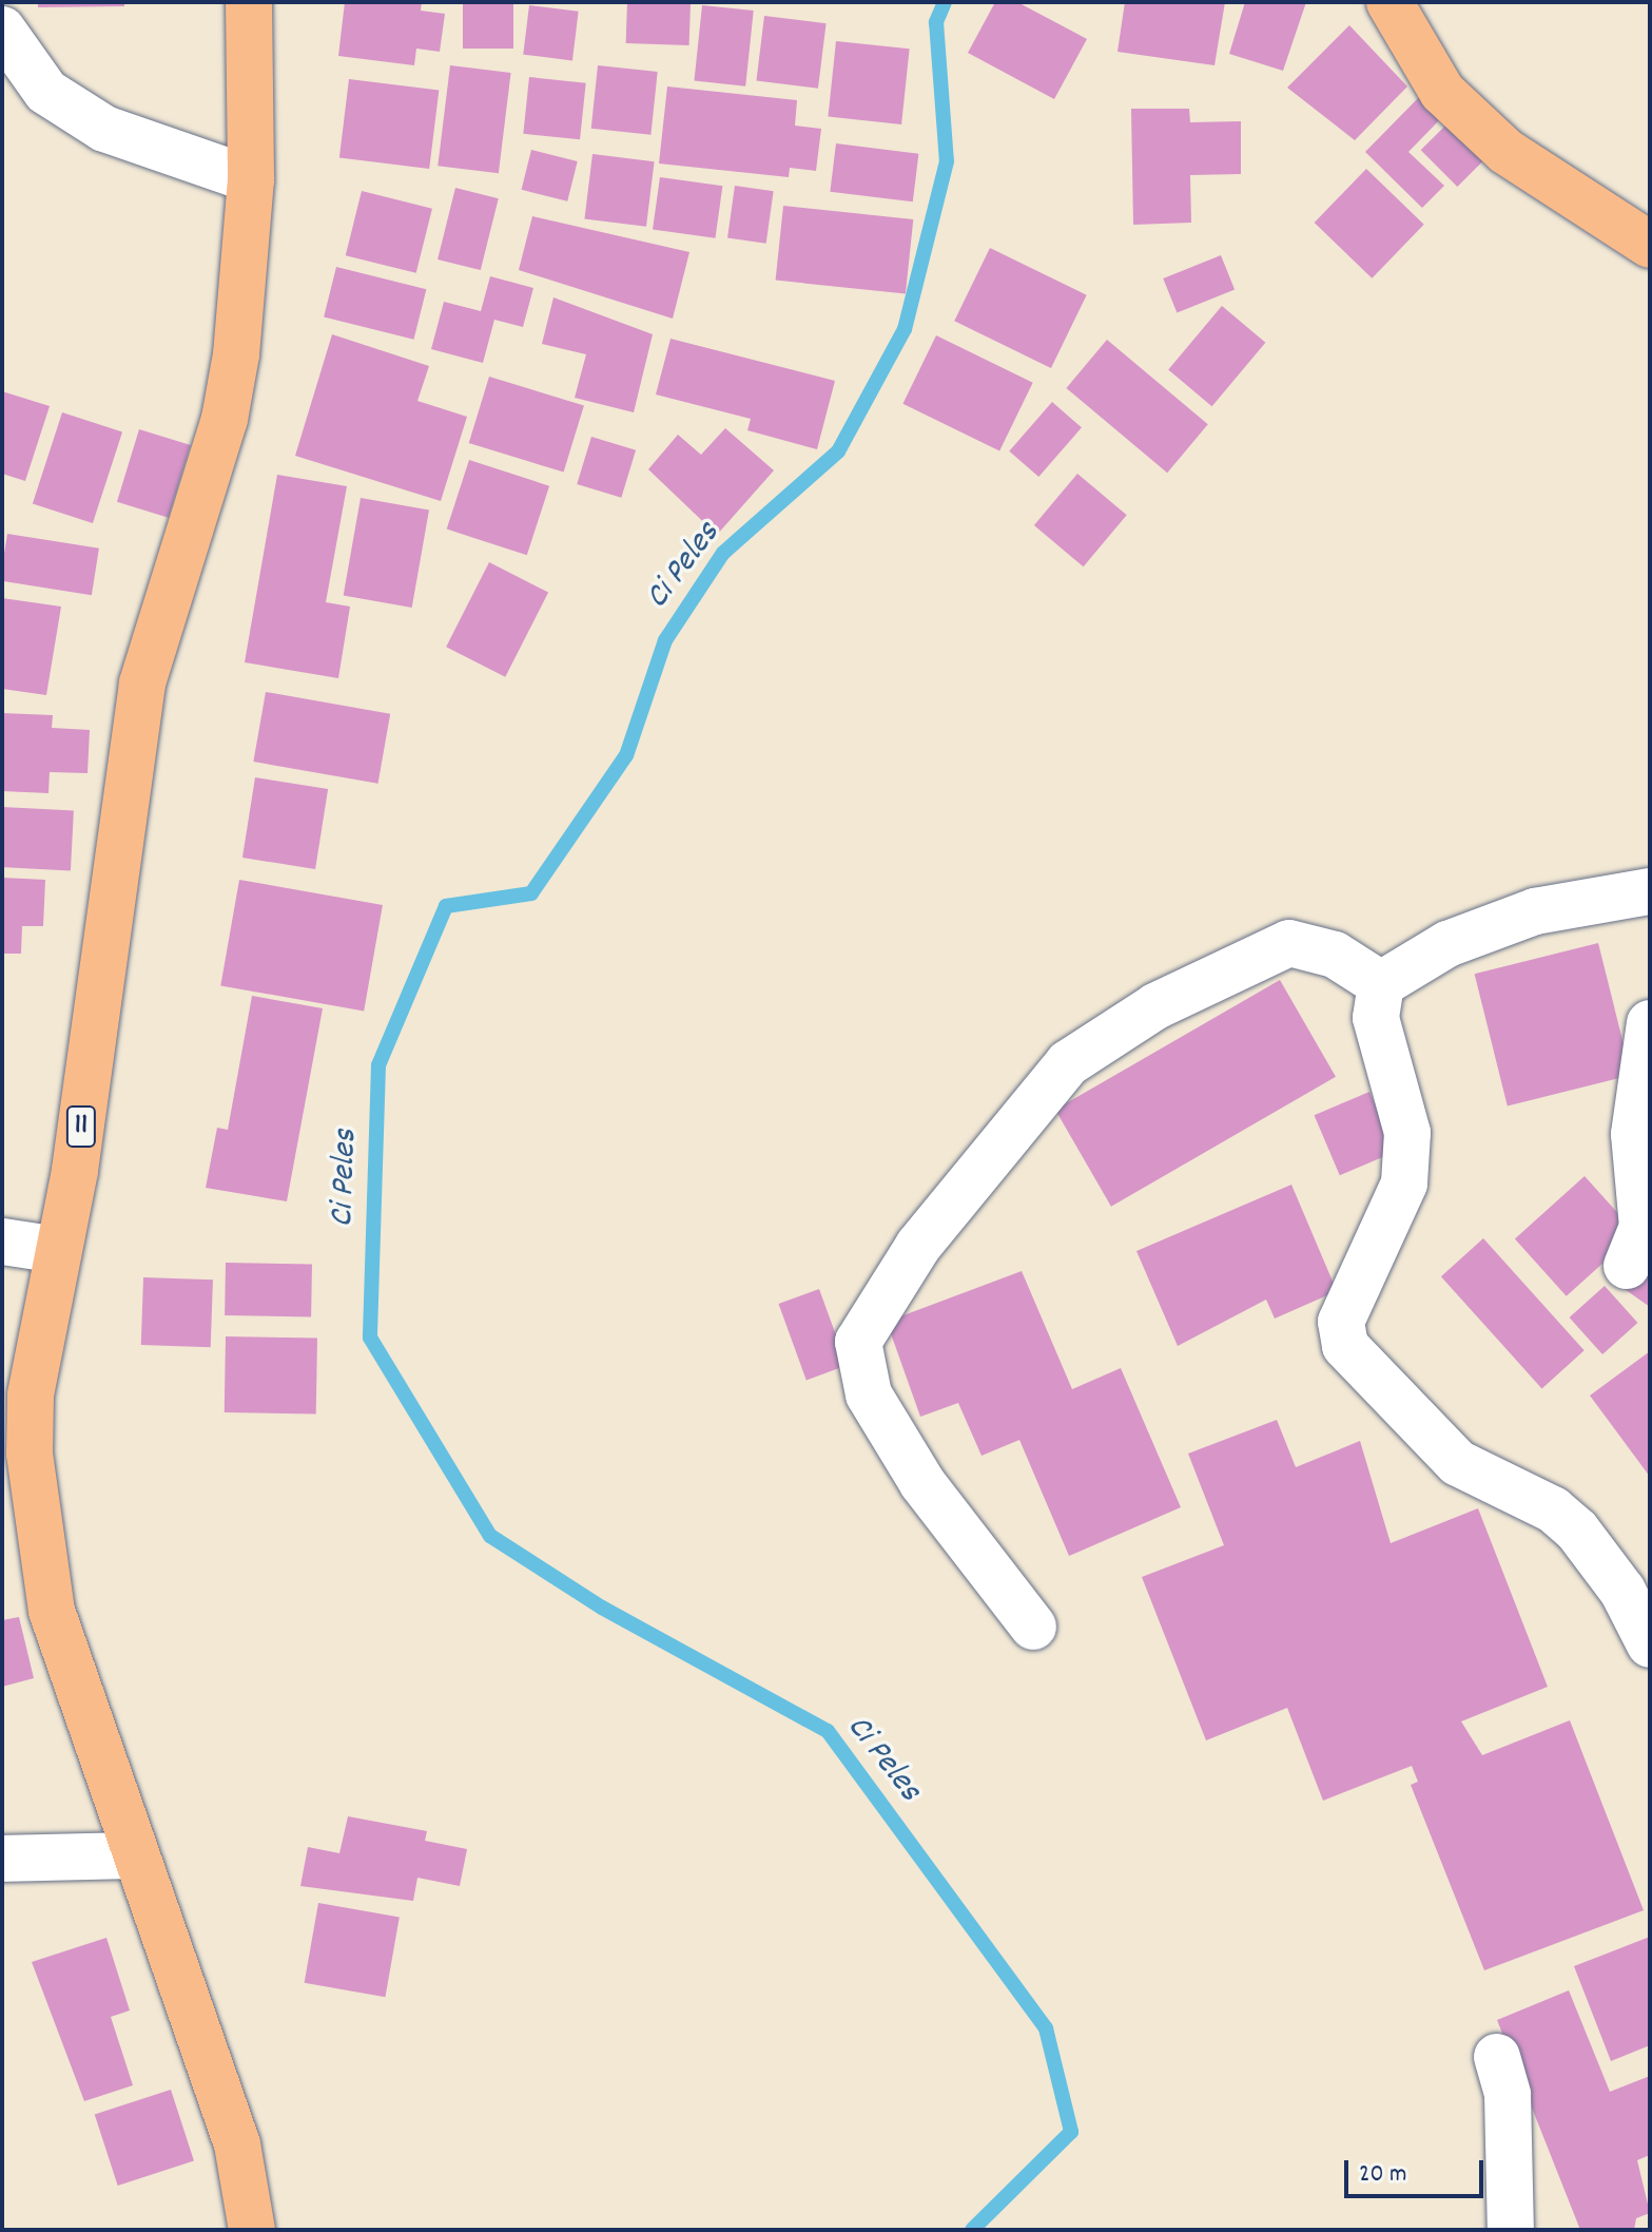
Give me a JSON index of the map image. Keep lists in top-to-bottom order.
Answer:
{
  "streets": {
    "main road": ["11"]
  },
  "water": ["Ci Peles"],
  "scale_bar": "20 m"
}
